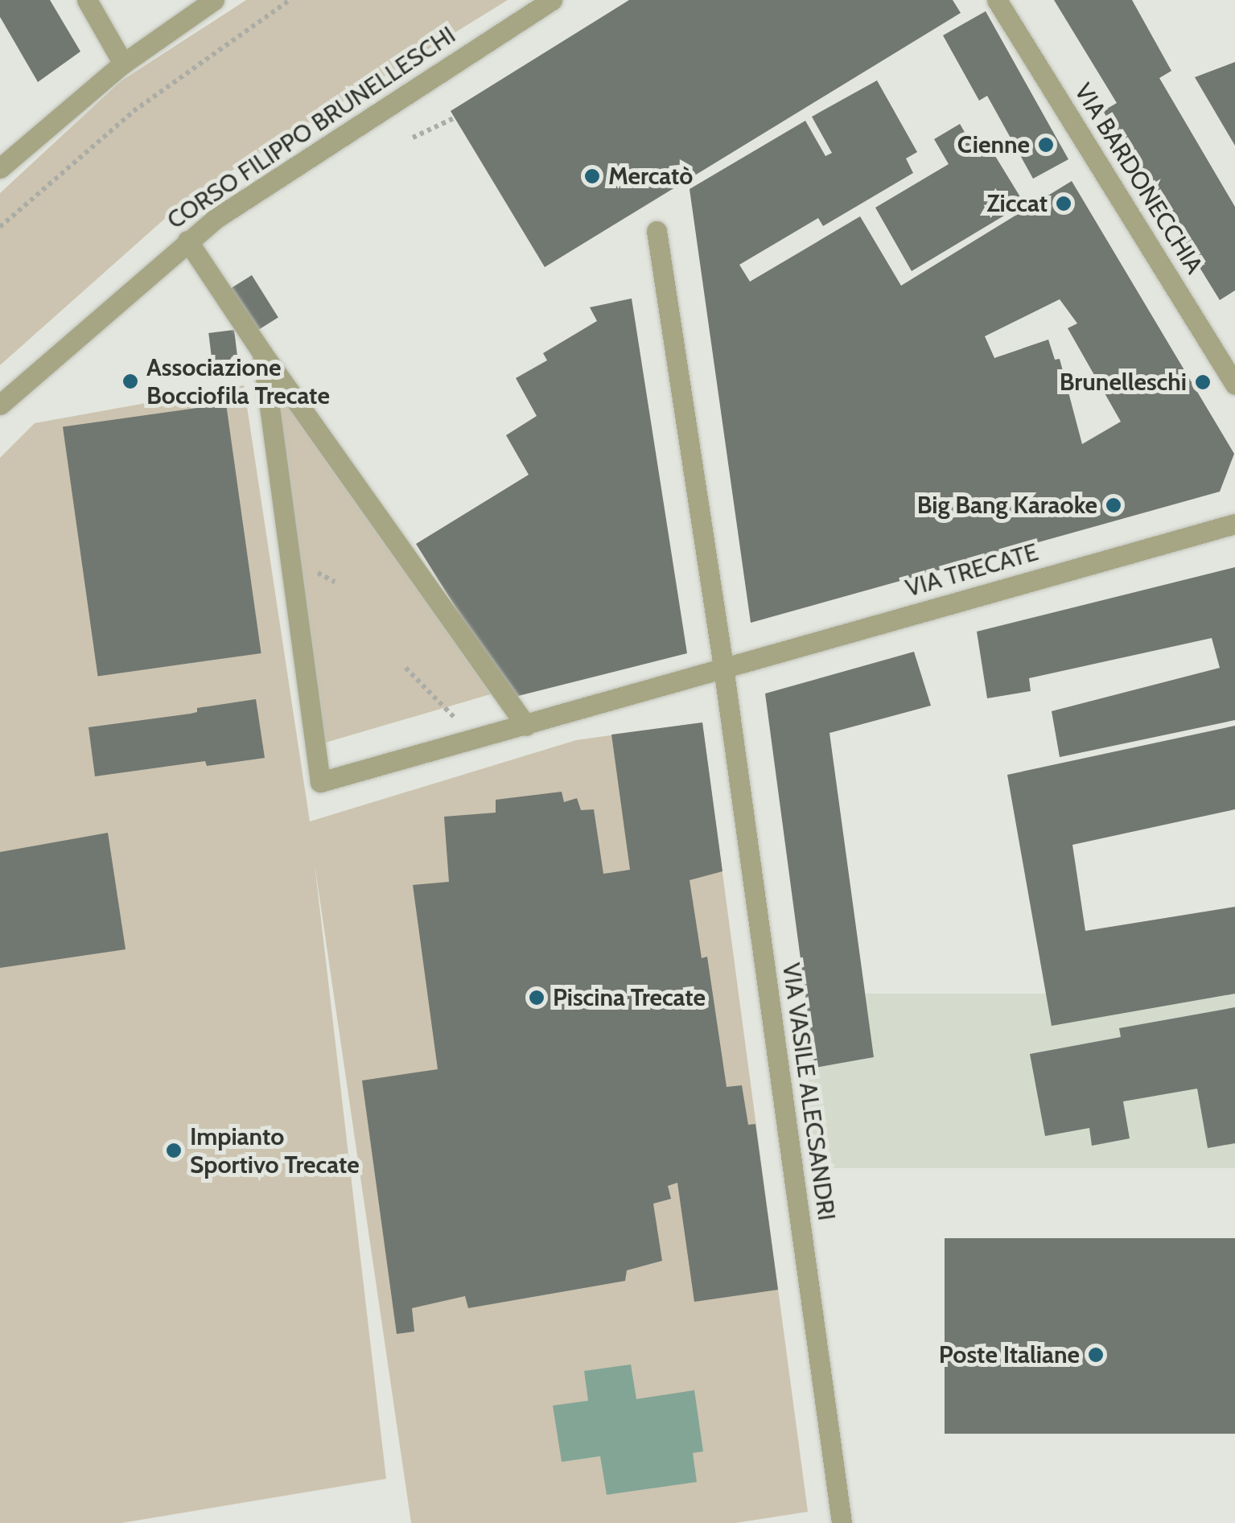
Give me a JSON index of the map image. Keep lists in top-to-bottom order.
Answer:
{
  "streets": {
    "street": [
      "CORSO FILIPPO BRUNELLESCHI",
      "VIA BARDONECCHIA",
      "VIA TRECATE",
      "VIA VASILE ALECSANDRI"
    ]
  },
  "crossings": [
    ["VIA TRECATE", "VIA VASILE ALECSANDRI"]
  ],
  "places": [
    "Cienne",
    "Mercatò",
    "Ziccat",
    "Associazione Bocciofila Trecate",
    "Brunelleschi",
    "Big Bang Karaoke",
    "Piscina Trecate",
    "Impianto Sportivo Trecate",
    "Poste Italiane"
  ]
}
